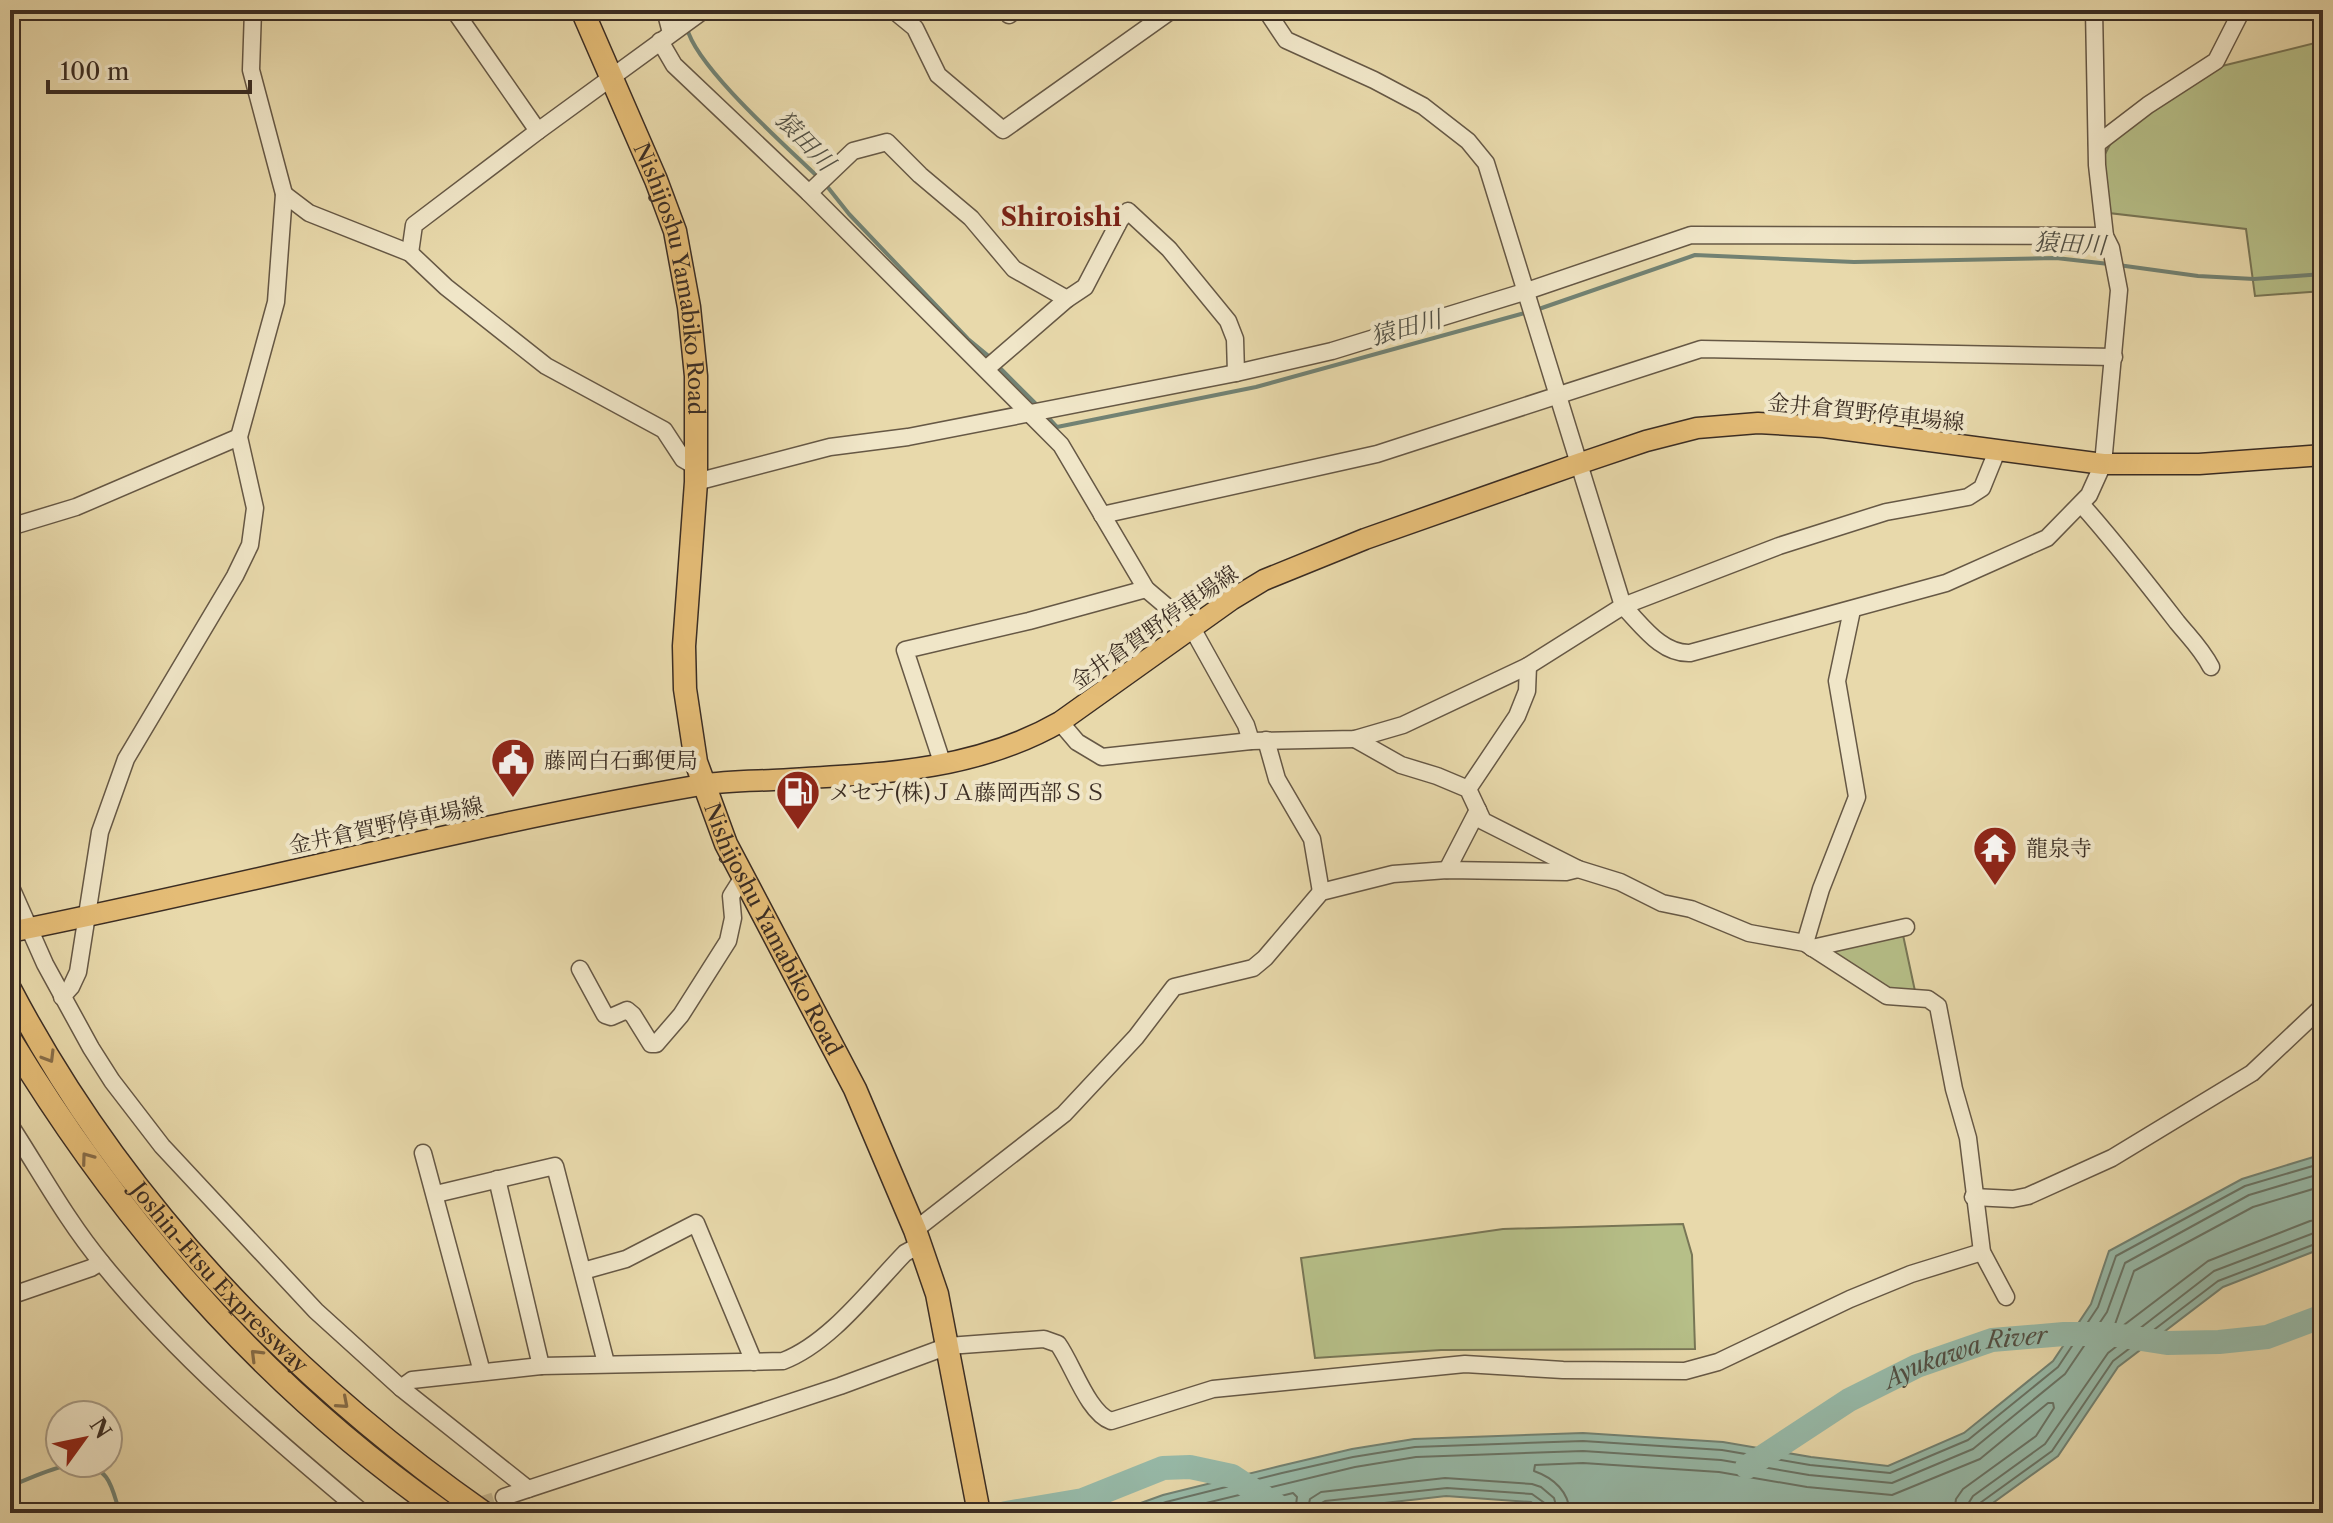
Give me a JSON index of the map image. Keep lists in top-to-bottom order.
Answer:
{
  "streets": {
    "highway": ["Nishijoshu Yamabiko Road", "Joshin-Etsu Expressway"],
    "main road": ["金井倉賀野停車場線"]
  },
  "crossings": [
    ["Nishijoshu Yamabiko Road", "金井倉賀野停車場線"]
  ],
  "districts": ["Shiroishi"],
  "water": ["猿田川", "Ayukawa River"],
  "places": {
    "public building": ["藤岡白石郵便局"],
    "fuel station": ["メセナ(株)ＪＡ藤岡西部ＳＳ"],
    "temple": ["龍泉寺"]
  },
  "scale_bar": "100 m",
  "north": "top right"
}
